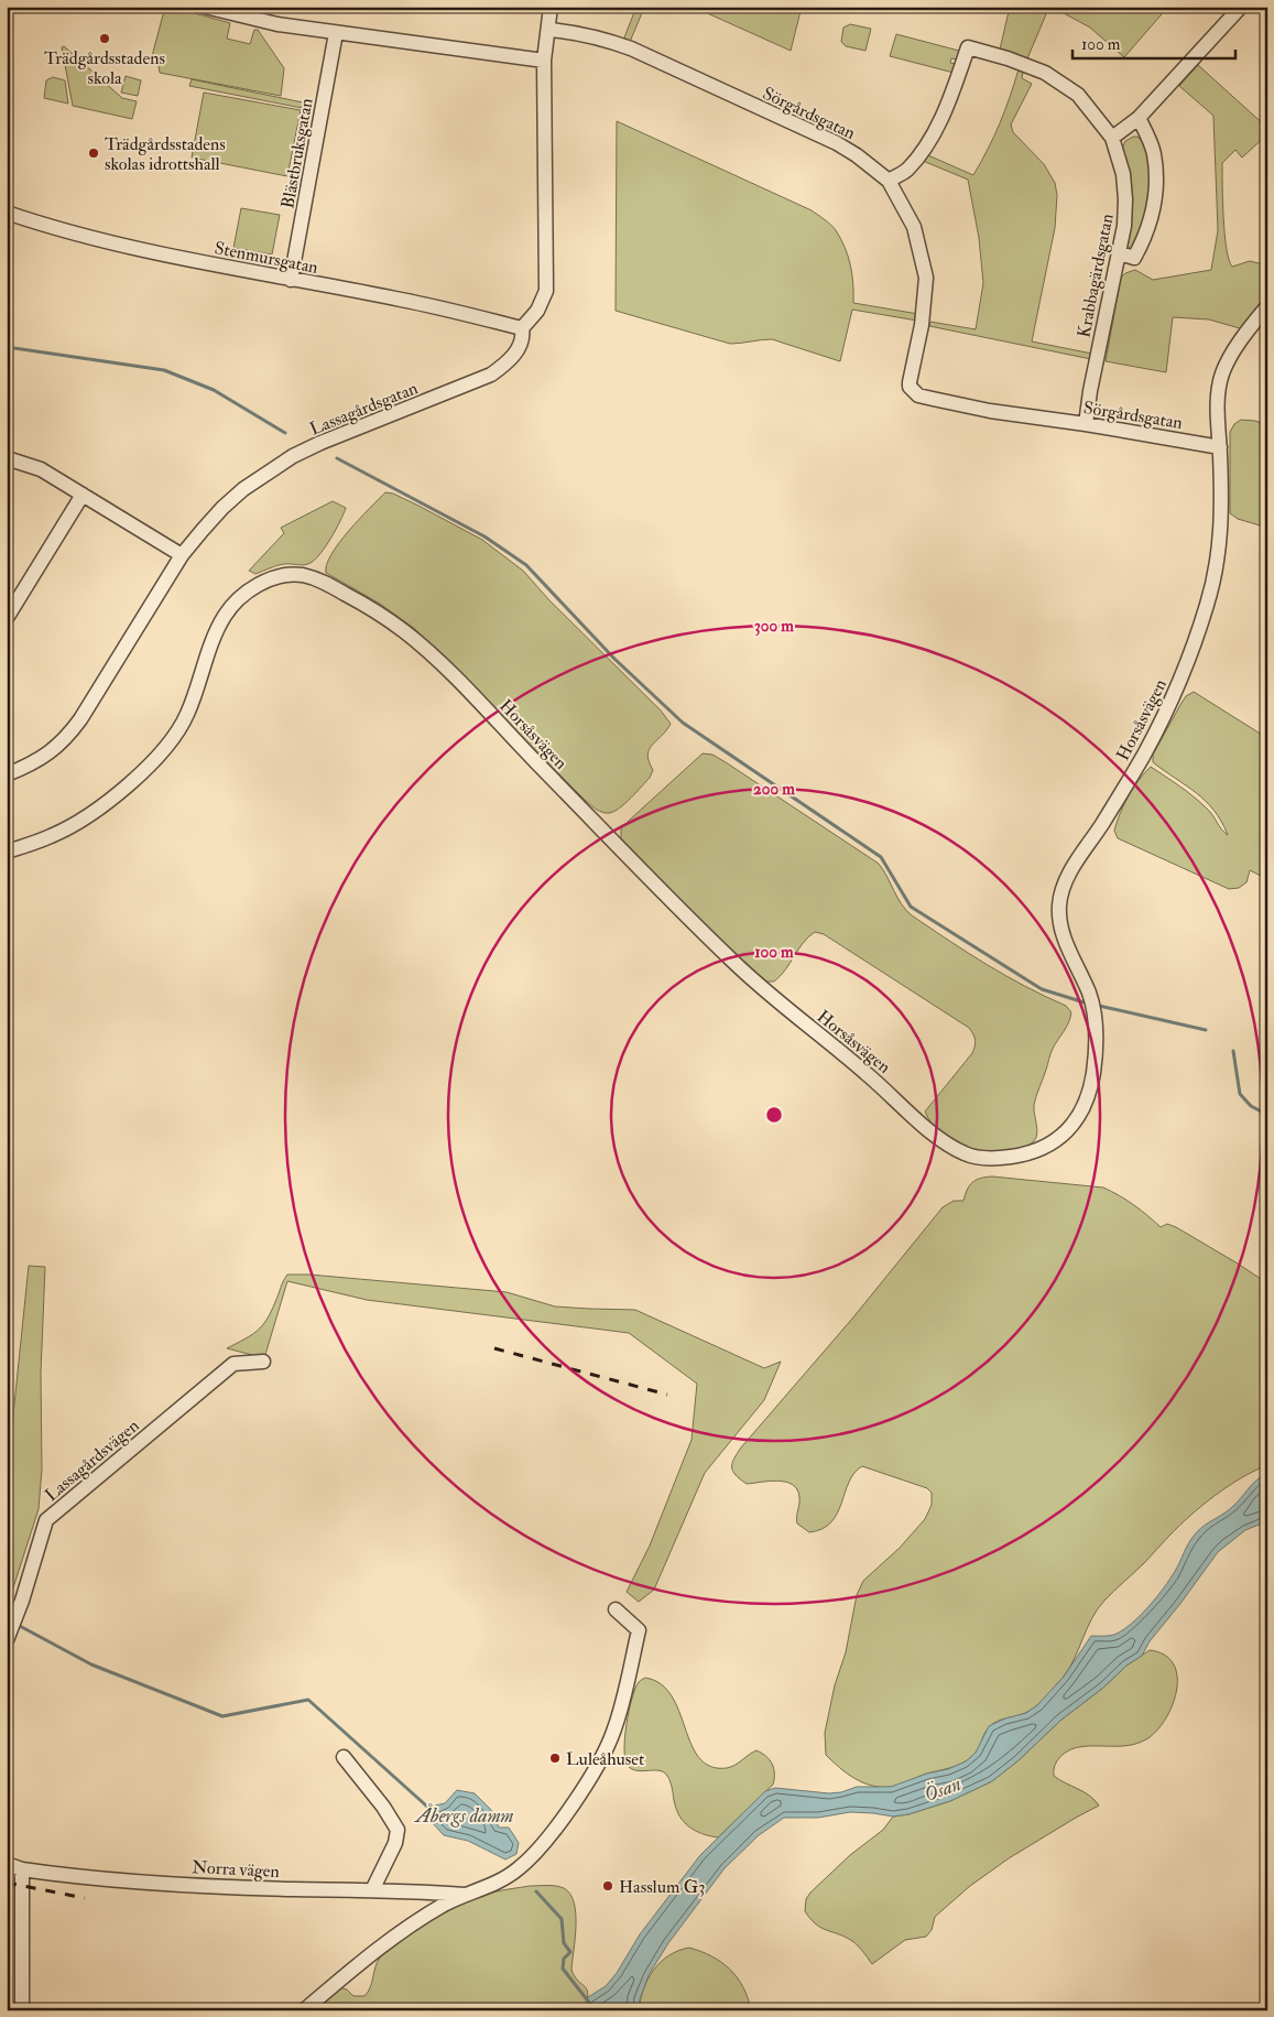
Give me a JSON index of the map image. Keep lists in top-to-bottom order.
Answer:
{
  "streets": {
    "street": [
      "Sörgårdsgatan",
      "Blästbruksgatan",
      "Stenmursgatan",
      "Krabbagärdsgatan",
      "Lassagårdsgatan",
      "Horsåsvägen",
      "Lassagårdsvägen",
      "Norra vägen"
    ]
  },
  "crossings": [
    ["Sörgårdsgatan", "Krabbagärdsgatan"],
    ["Sörgårdsgatan", "Lassagårdsgatan"],
    ["Sörgårdsgatan", "Horsåsvägen"],
    ["Blästbruksgatan", "Stenmursgatan"],
    ["Stenmursgatan", "Lassagårdsgatan"]
  ],
  "water": ["Ösan", "Åbergs damm"],
  "places": [
    "Trädgårdsstadens skola",
    "Trädgårdsstadens skolas idrottshall",
    "Luleåhuset",
    "Hasslum G3"
  ],
  "scale_bar": "100 m",
  "rings": ["300 m", "200 m", "100 m"]
}
